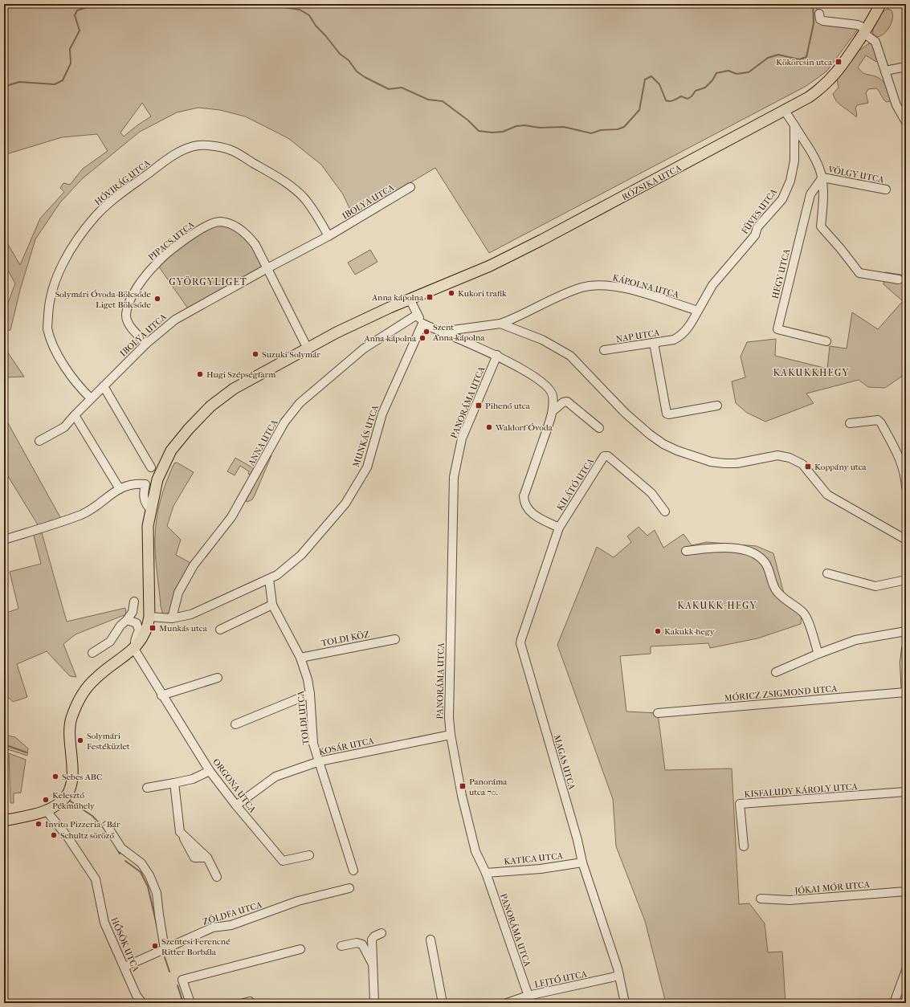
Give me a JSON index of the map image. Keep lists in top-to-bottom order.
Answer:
{
  "streets": {
    "main road": ["RÓZSIKA UTCA"],
    "street": [
      "VÖLGY UTCA",
      "HÓVIRÁG UTCA",
      "IBOLYA UTCA",
      "FÜVES UTCA",
      "PIPACS UTCA",
      "HEGY UTCA",
      "KÁPOLNA UTCA",
      "NAP UTCA",
      "PANORÁMA UTCA",
      "MUNKÁS UTCA",
      "ANNA UTCA",
      "KILÁTÓ UTCA",
      "TOLDI KÖZ",
      "MÓRICZ ZSIGMOND UTCA",
      "TOLDI UTCA",
      "KOSÁR UTCA",
      "MAGAS UTCA",
      "ORGONA UTCA",
      "KISFALUDY KÁROLY UTCA",
      "KATICA UTCA",
      "JÓKAI MÓR UTCA",
      "ZÖLDFA UTCA",
      "HŐSÖK UTCA",
      "LEJTŐ UTCA"
    ]
  },
  "crossings": [
    ["VÖLGY UTCA", "FÜVES UTCA"],
    ["VÖLGY UTCA", "HEGY UTCA"],
    ["HÓVIRÁG UTCA", "IBOLYA UTCA"],
    ["RÓZSIKA UTCA", "MUNKÁS UTCA"],
    ["RÓZSIKA UTCA", "ORGONA UTCA"],
    ["RÓZSIKA UTCA", "HŐSÖK UTCA"],
    ["IBOLYA UTCA", "PIPACS UTCA"],
    ["FÜVES UTCA", "KÁPOLNA UTCA"],
    ["FÜVES UTCA", "NAP UTCA"],
    ["KÁPOLNA UTCA", "NAP UTCA"],
    ["PANORÁMA UTCA", "KOSÁR UTCA"],
    ["PANORÁMA UTCA", "KATICA UTCA"],
    ["PANORÁMA UTCA", "LEJTŐ UTCA"],
    ["MUNKÁS UTCA", "ANNA UTCA"],
    ["MUNKÁS UTCA", "TOLDI UTCA"],
    ["KILÁTÓ UTCA", "MAGAS UTCA"],
    ["TOLDI KÖZ", "TOLDI UTCA"],
    ["TOLDI UTCA", "KOSÁR UTCA"],
    ["KOSÁR UTCA", "ORGONA UTCA"],
    ["MAGAS UTCA", "KATICA UTCA"],
    ["MAGAS UTCA", "LEJTŐ UTCA"],
    ["ZÖLDFA UTCA", "HŐSÖK UTCA"]
  ],
  "districts": ["GYÖRGYLIGET", "KAKUKKHEGY", "KAKUKK-HEGY"],
  "places": {
    "transit": [
      "Kökörcsin utca",
      "Anna kápolna",
      "Pihenő utca",
      "Koppány utca",
      "Munkás utca",
      "Panoráma utca 70."
    ],
    "other": [
      "Kukori trafik",
      "Solymári Óvoda-Bölcsőde Liget Bölcsőde",
      "Szent Anna-kápolna",
      "Anna-kápolna",
      "Suzuki Solymár",
      "Hugi Szépségfarm",
      "Waldorf Óvoda",
      "Kakukk-hegy",
      "Solymári Festéküzlet",
      "Sebes ABC",
      "Kelesztő Pékműhely",
      "Invito Pizzeria - Bár",
      "Schultz söröző",
      "Szentesi Ferencné Ritter Borbála"
    ]
  }
}
